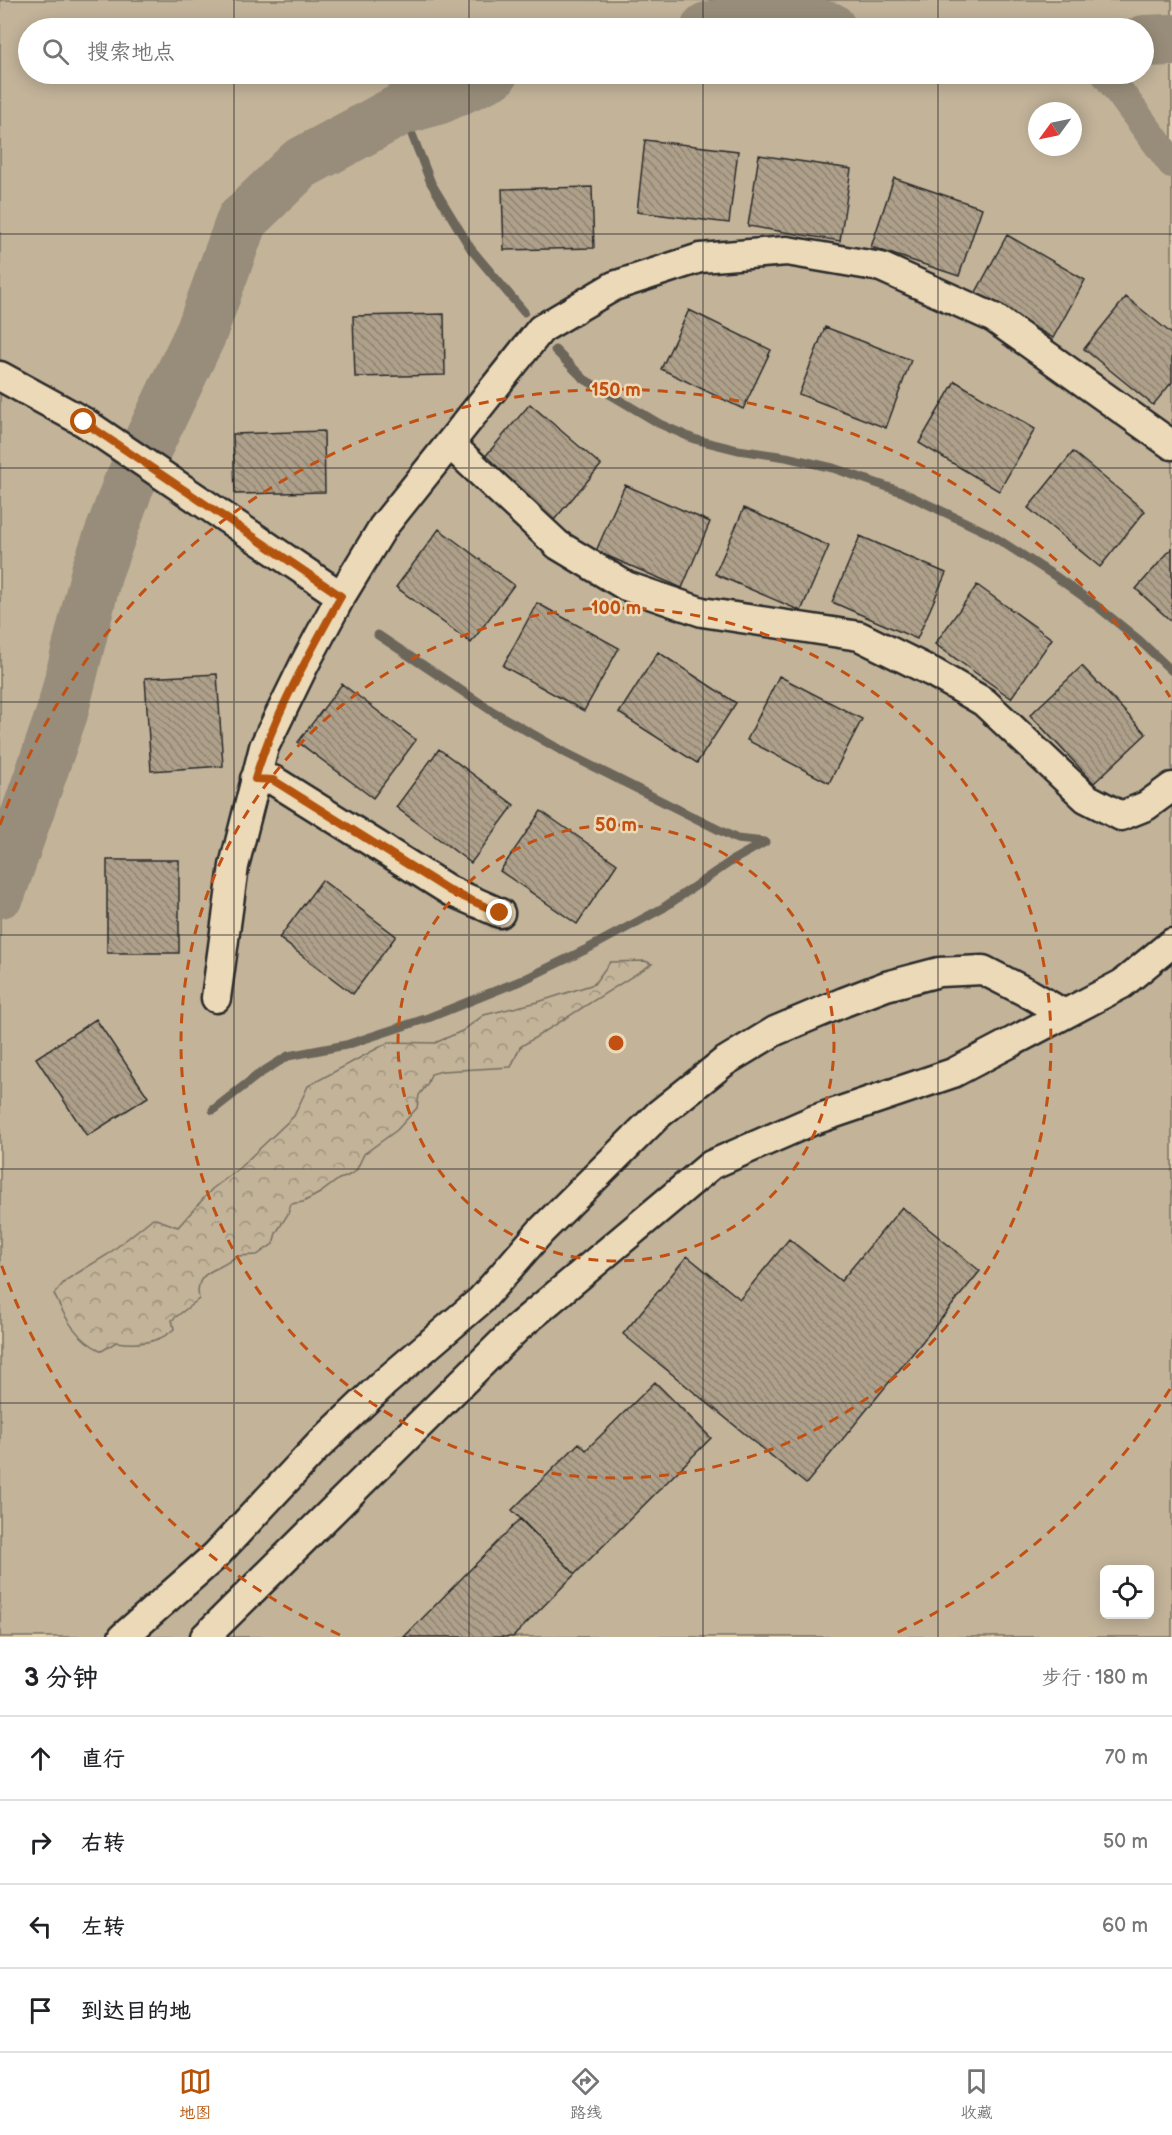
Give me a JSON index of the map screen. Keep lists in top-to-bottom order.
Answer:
{
  "north": "bottom left",
  "page": {
    "search": "搜索地点",
    "heading": ["3 分钟", "步行 · 180 m"],
    "list": [
      ["直行", "70 m"],
      ["右转", "50 m"],
      ["左转", "60 m"],
      "到达目的地"
    ],
    "nav": ["地图", "路线", "收藏"]
  },
  "rings": ["150 m", "100 m", "50 m"]
}
